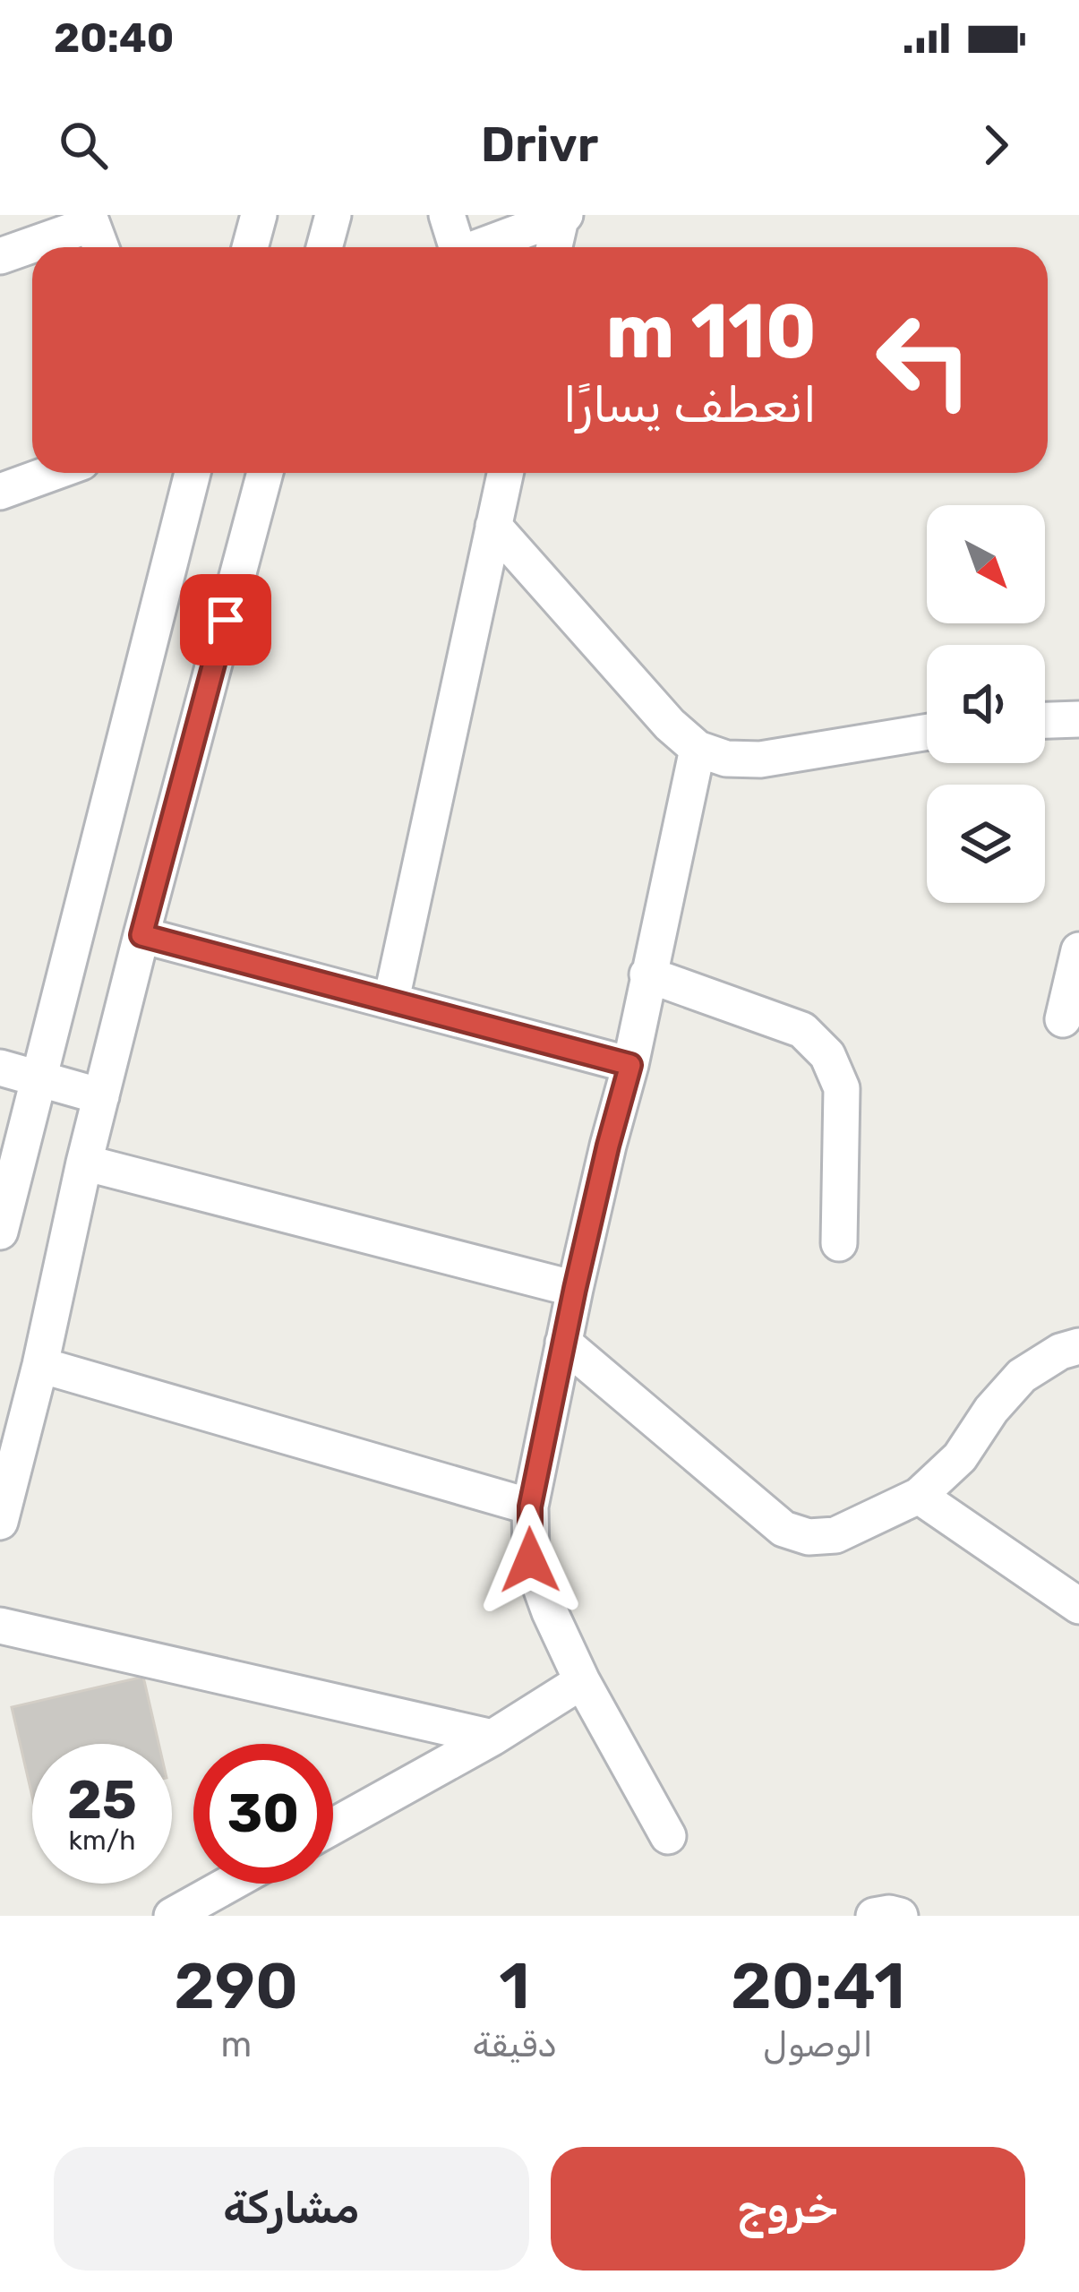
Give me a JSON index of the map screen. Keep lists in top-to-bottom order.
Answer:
{
  "north": "bottom right",
  "page": {
    "status": "20:40",
    "header": "Drivr",
    "turn": ["110 m", "انعطف يسارًا"],
    "speed": "25 km/h",
    "limit": "30",
    "eta": [
      "20:41",
      "الوصول",
      "1",
      "دقيقة",
      "290",
      "m"
    ],
    "buttons": ["خروج", "مشاركة"]
  }
}
